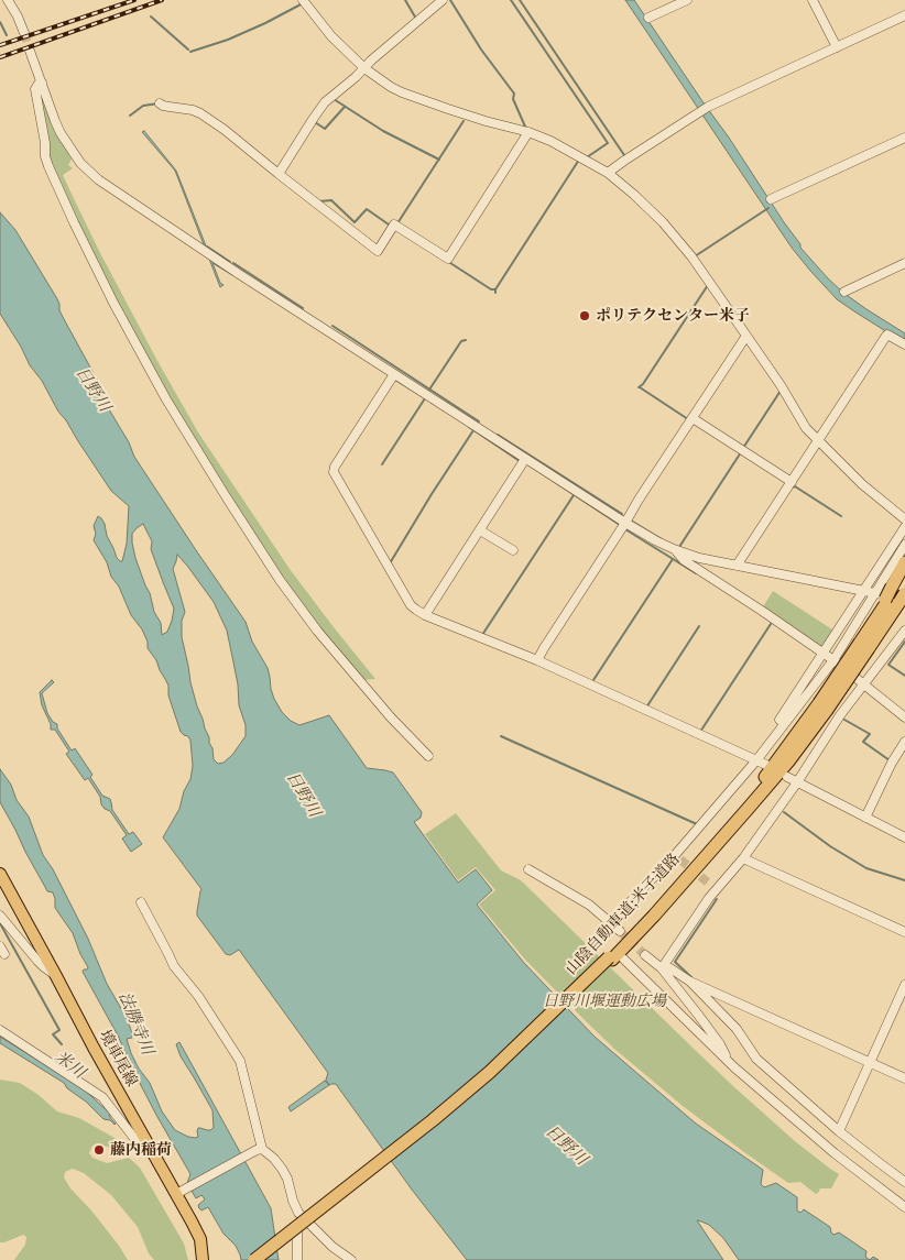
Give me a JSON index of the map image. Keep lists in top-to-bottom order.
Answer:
{
  "streets": {
    "highway": ["山陰自動車道;米子道路"],
    "main road": ["境車尾線"]
  },
  "water": ["日野川", "法勝寺川", "米川"],
  "parks": ["日野川堰運動広場"],
  "places": ["ポリテクセンター米子", "藤内稲荷"]
}
